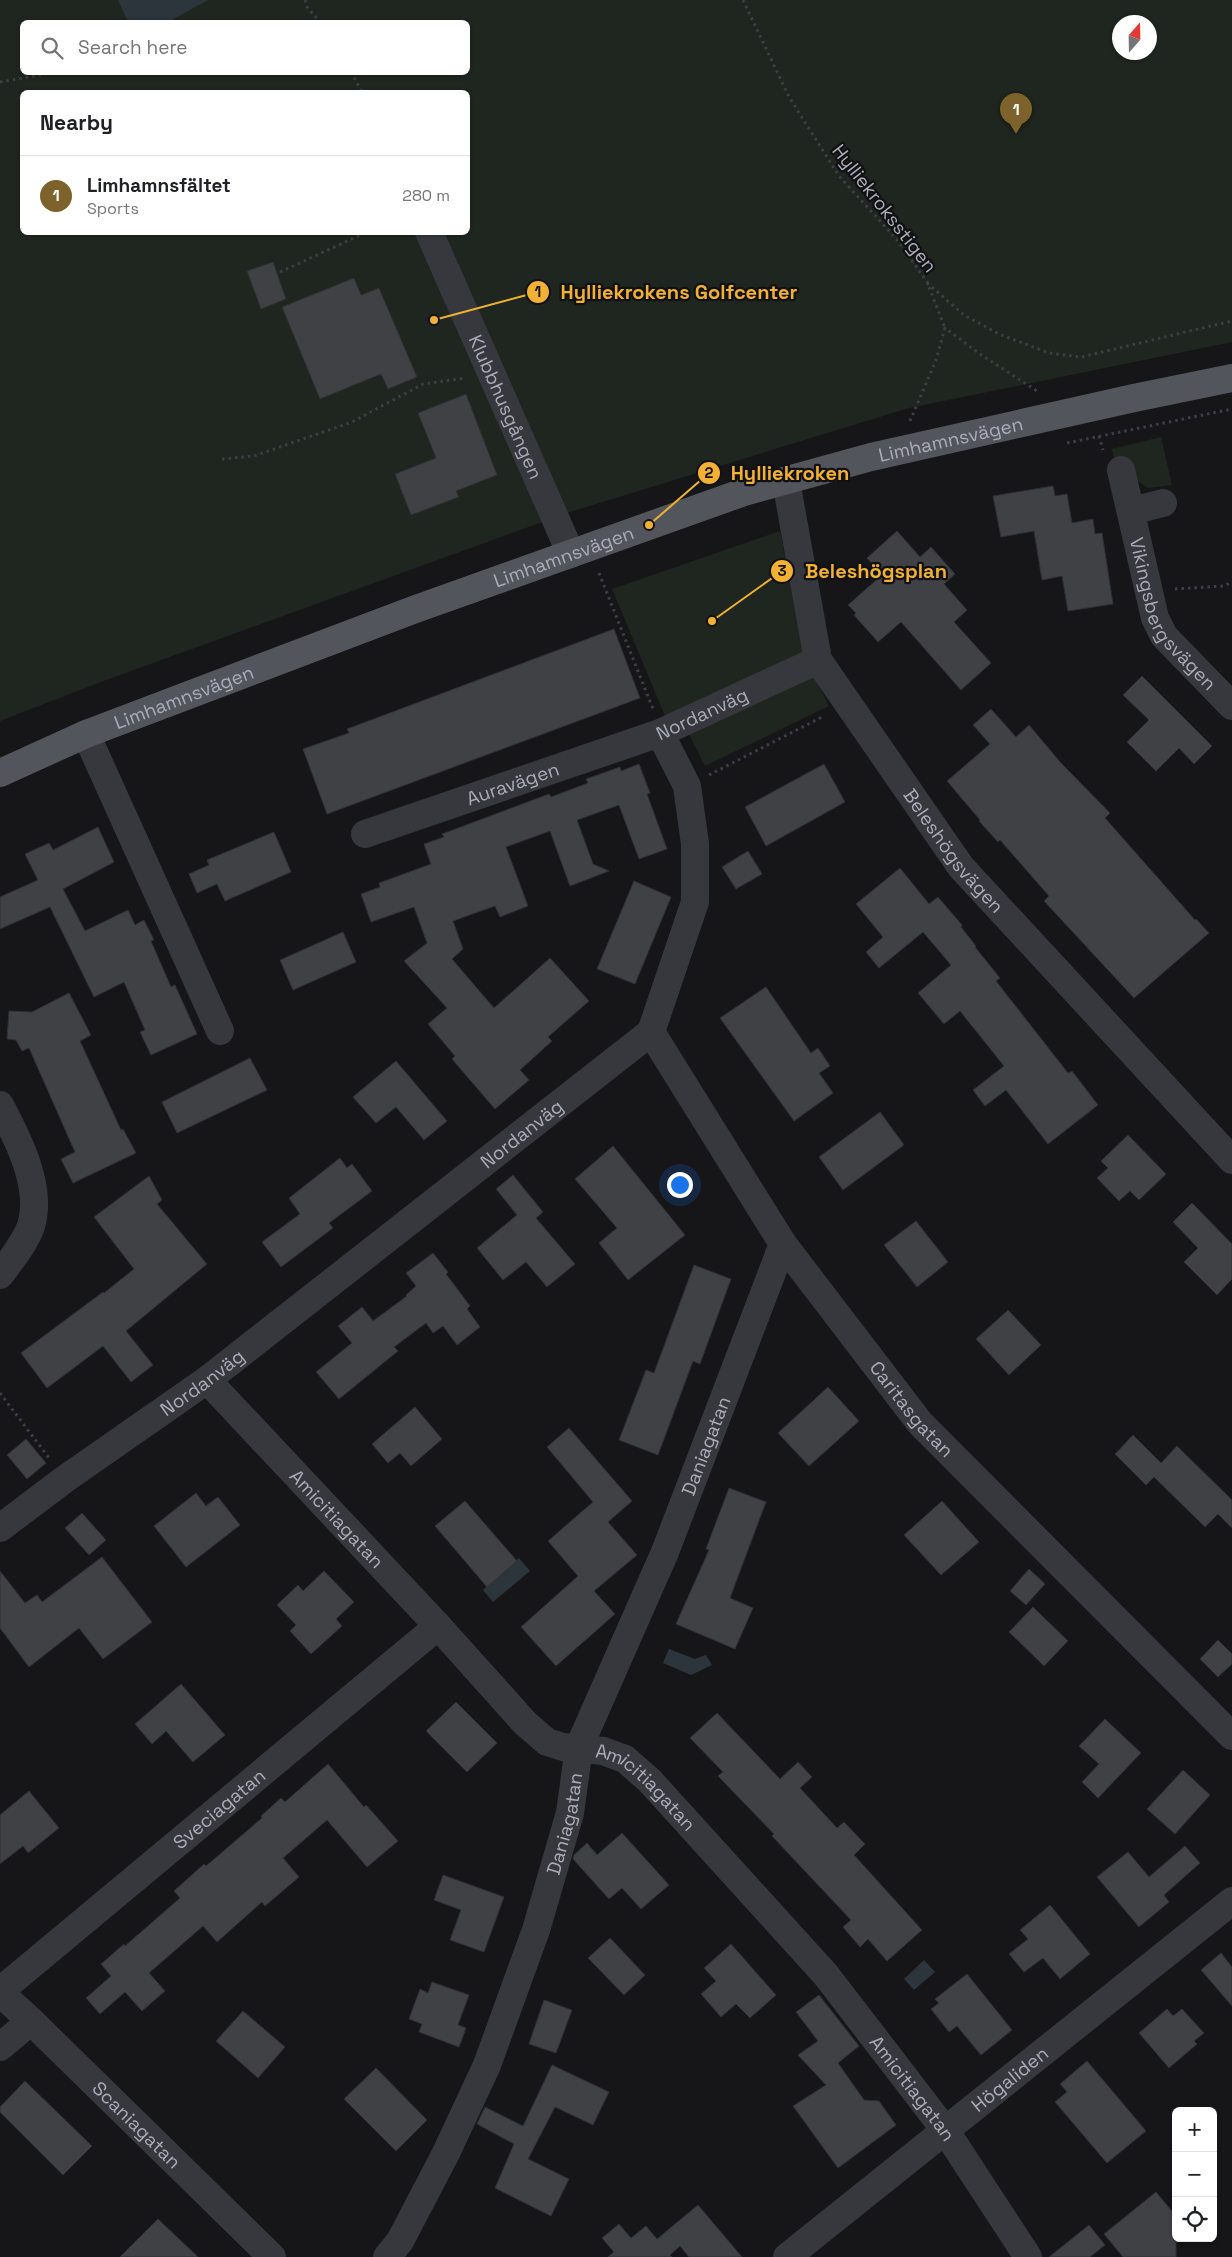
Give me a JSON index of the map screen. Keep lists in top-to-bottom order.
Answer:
{
  "streets": {
    "main road": ["Limhamnsvägen"],
    "street": [
      "Klubbhusgången",
      "Vikingsbergsvägen",
      "Nordanväg",
      "Auravägen",
      "Beleshögsvägen",
      "Caritasgatan",
      "Daniagatan",
      "Amicitiagatan",
      "Sveciagatan",
      "Högaliden",
      "Scaniagatan"
    ],
    "path": ["Hylliekroksstigen"]
  },
  "crossings": [
    ["Klubbhusgången", "Limhamnsvägen"],
    ["Limhamnsvägen", "Beleshögsvägen"],
    ["Nordanväg", "Auravägen"],
    ["Nordanväg", "Beleshögsvägen"],
    ["Nordanväg", "Caritasgatan"],
    ["Nordanväg", "Amicitiagatan"],
    ["Caritasgatan", "Daniagatan"],
    ["Daniagatan", "Amicitiagatan"],
    ["Amicitiagatan", "Sveciagatan"],
    ["Amicitiagatan", "Högaliden"],
    ["Sveciagatan", "Scaniagatan"]
  ],
  "places": ["Hylliekrokens Golfcenter", "Hylliekroken", "Beleshögsplan"],
  "north": "top",
  "page": {
    "search": "Search here",
    "heading": "Nearby",
    "pins": "1",
    "list": [
      {
        "mark": "1",
        "name": "Limhamnsfältet",
        "note": "Sports",
        "value": "280 m"
      }
    ],
    "map_buttons": ["+", "−"]
  }
}
